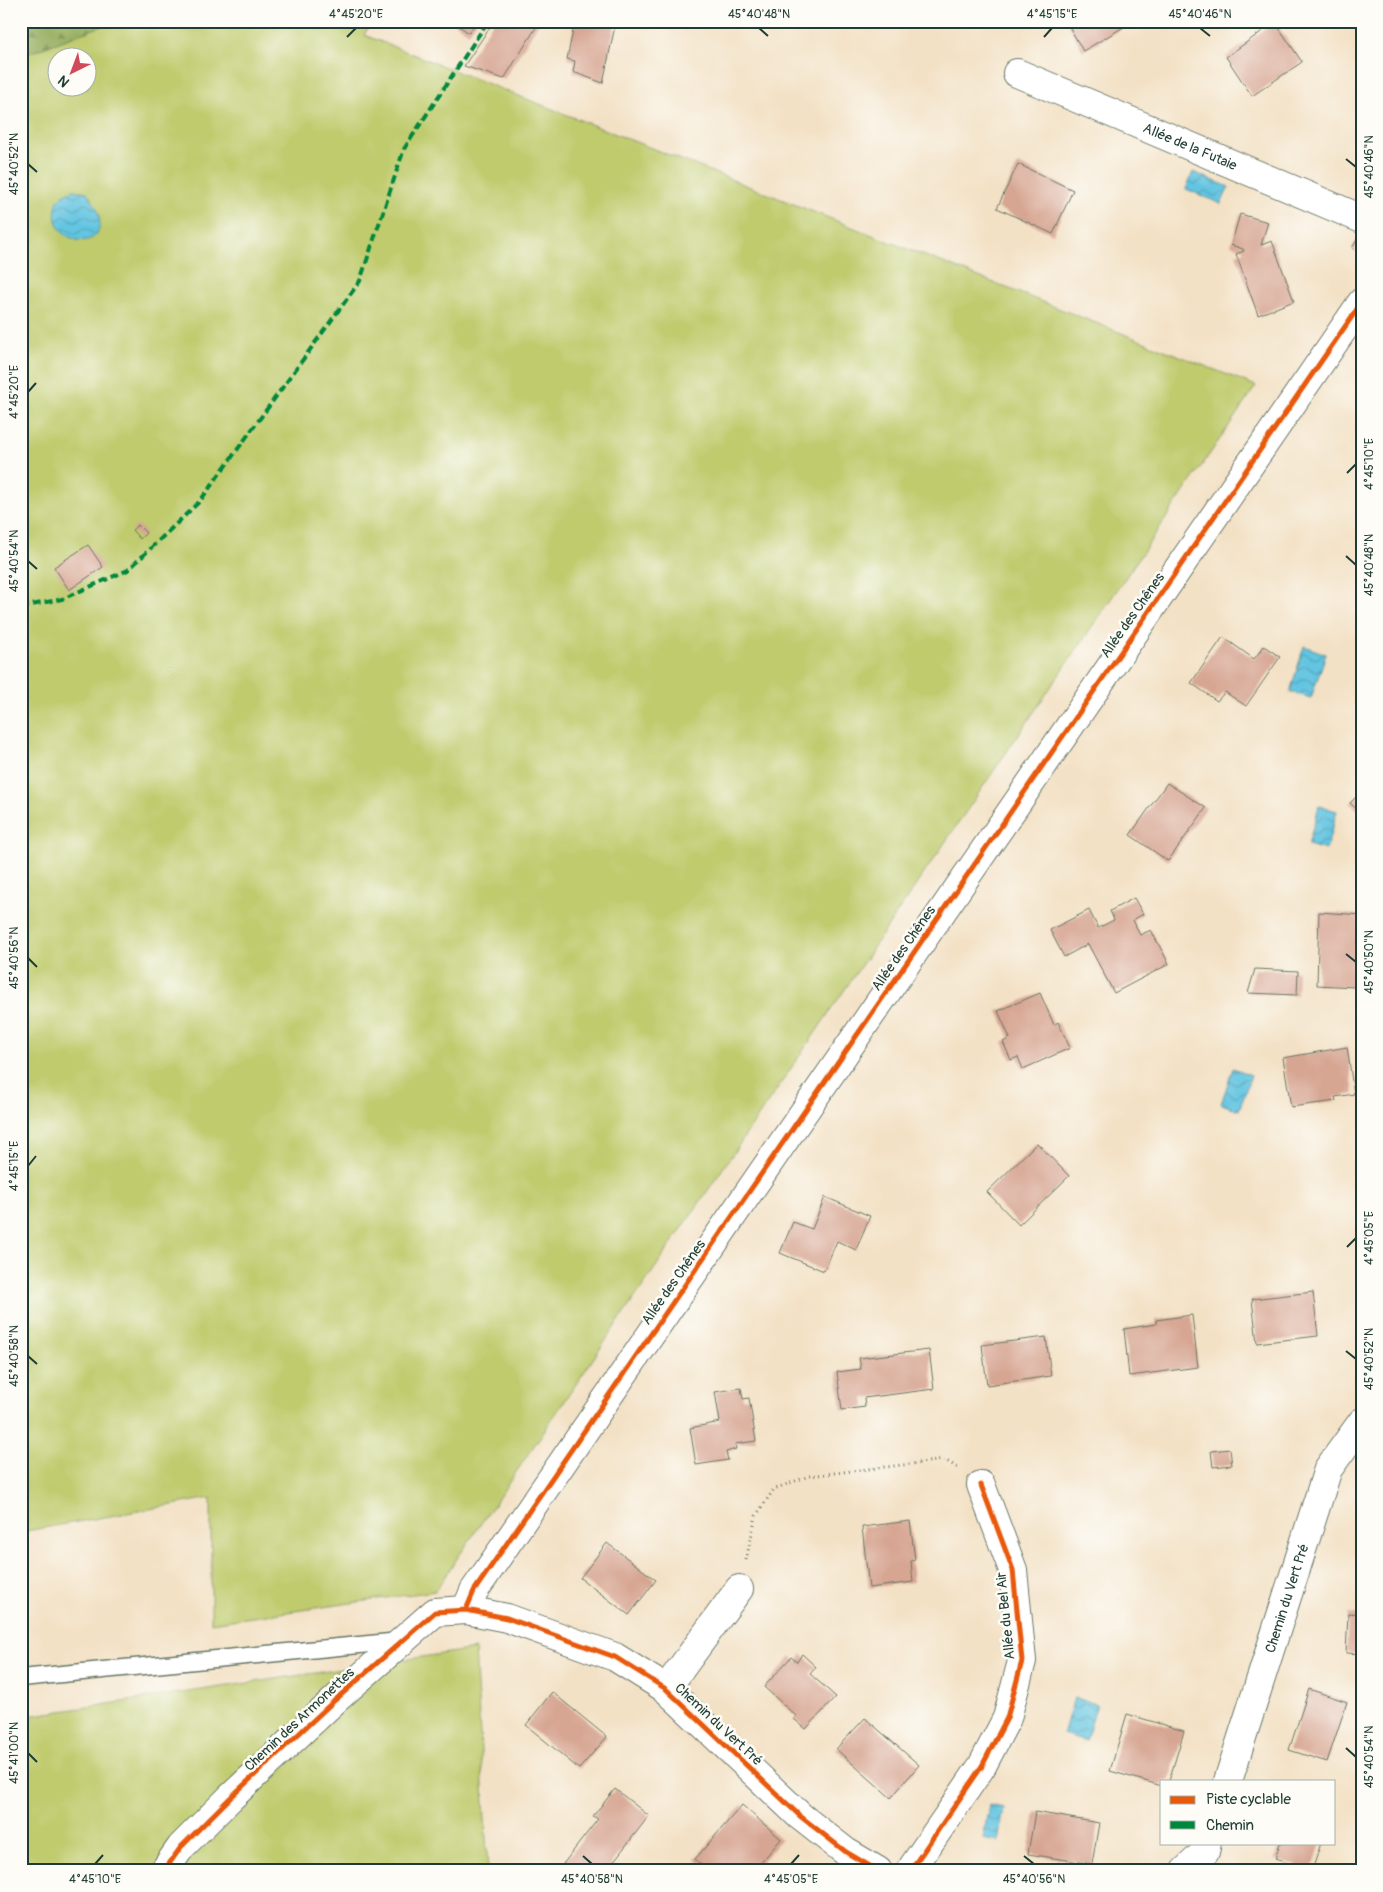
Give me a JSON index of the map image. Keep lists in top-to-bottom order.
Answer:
{
  "streets": {
    "street": [
      "Allée de la Futaie",
      "Allée des Chênes",
      "Chemin du Vert Pré",
      "Allée du Bel Air",
      "Chemin des Armonettes"
    ]
  },
  "crossings": [
    ["Allée des Chênes", "Chemin du Vert Pré"],
    ["Allée des Chênes", "Chemin des Armonettes"],
    ["Chemin du Vert Pré", "Chemin des Armonettes"]
  ],
  "legend": ["Piste cyclable", "Chemin"],
  "north": "bottom left",
  "coordinates": [
    "4°45'20\"E",
    "45°40'48\"N",
    "4°45'15\"E",
    "45°40'46\"N",
    "45°40'52\"N",
    "4°45'10\"E",
    "45°40'54\"N",
    "45°40'56\"N",
    "45°40'50\"N",
    "4°45'05\"E",
    "45°40'58\"N",
    "45°41'00\"N"
  ]
}
